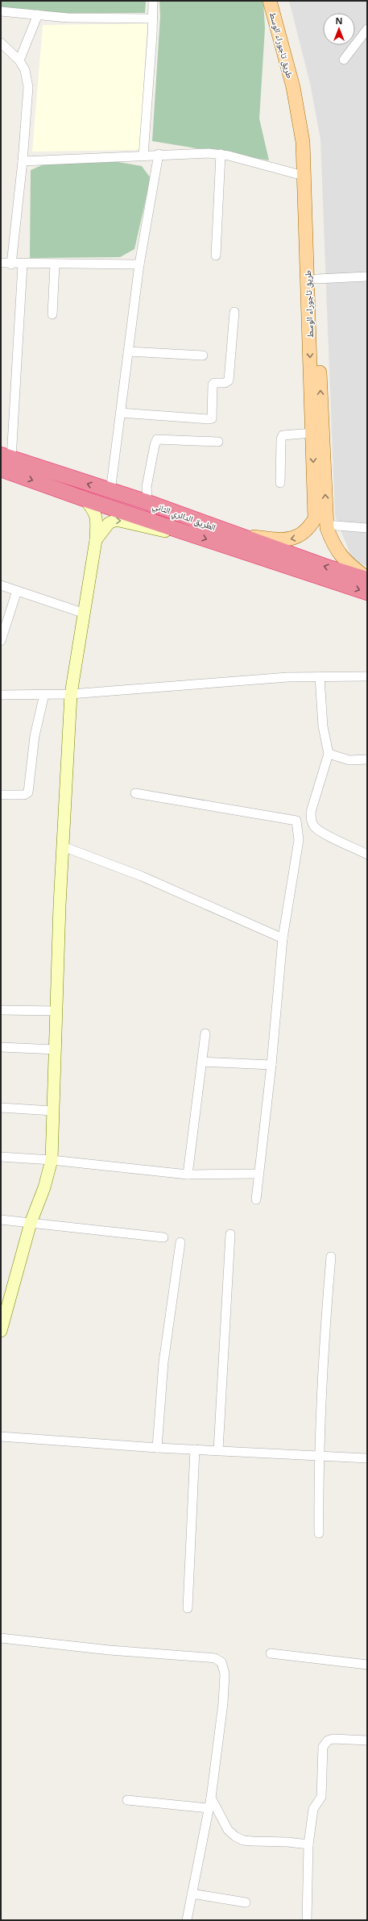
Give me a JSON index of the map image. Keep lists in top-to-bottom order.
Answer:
{
  "streets": {
    "highway": ["الطريق الدائري الثاني"],
    "main road": ["طريق تاجوراء الوسط"]
  },
  "crossings": [
    ["طريق تاجوراء الوسط", "الطريق الدائري الثاني"]
  ],
  "north": "top"
}
